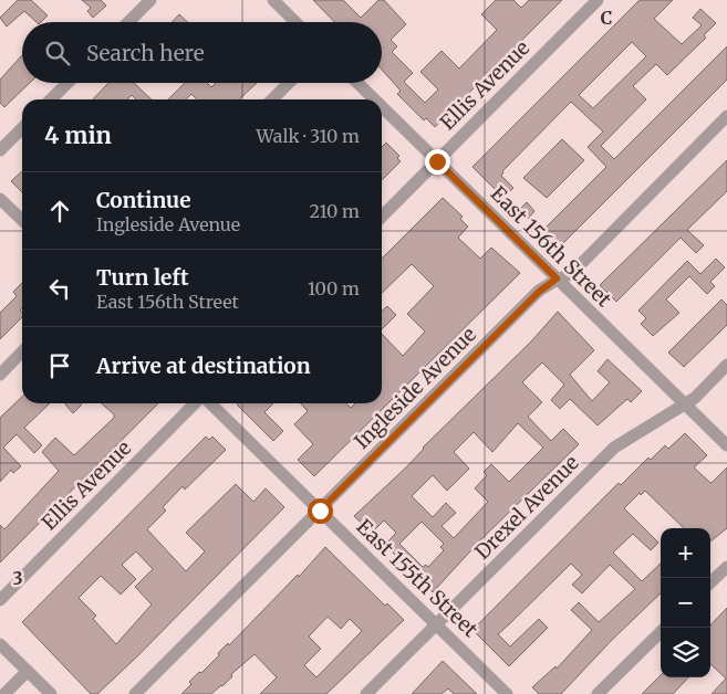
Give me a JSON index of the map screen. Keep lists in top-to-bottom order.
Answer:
{
  "streets": {
    "street": [
      "Ellis Avenue",
      "East 156th Street",
      "Ingleside Avenue",
      "Drexel Avenue",
      "East 155th Street"
    ]
  },
  "crossings": [
    ["Ellis Avenue", "East 156th Street"],
    ["East 156th Street", "Ingleside Avenue"],
    ["East 156th Street", "Drexel Avenue"],
    ["Ingleside Avenue", "East 155th Street"],
    ["Drexel Avenue", "East 155th Street"]
  ],
  "page": {
    "search": "Search here",
    "heading": ["4 min", "Walk · 310 m"],
    "list": [
      ["Continue", "Ingleside Avenue", "210 m"],
      ["Turn left", "East 156th Street", "100 m"],
      "Arrive at destination"
    ],
    "map_buttons": ["+", "−"]
  },
  "grid": {
    "columns": ["C"],
    "rows": ["3"]
  }
}
